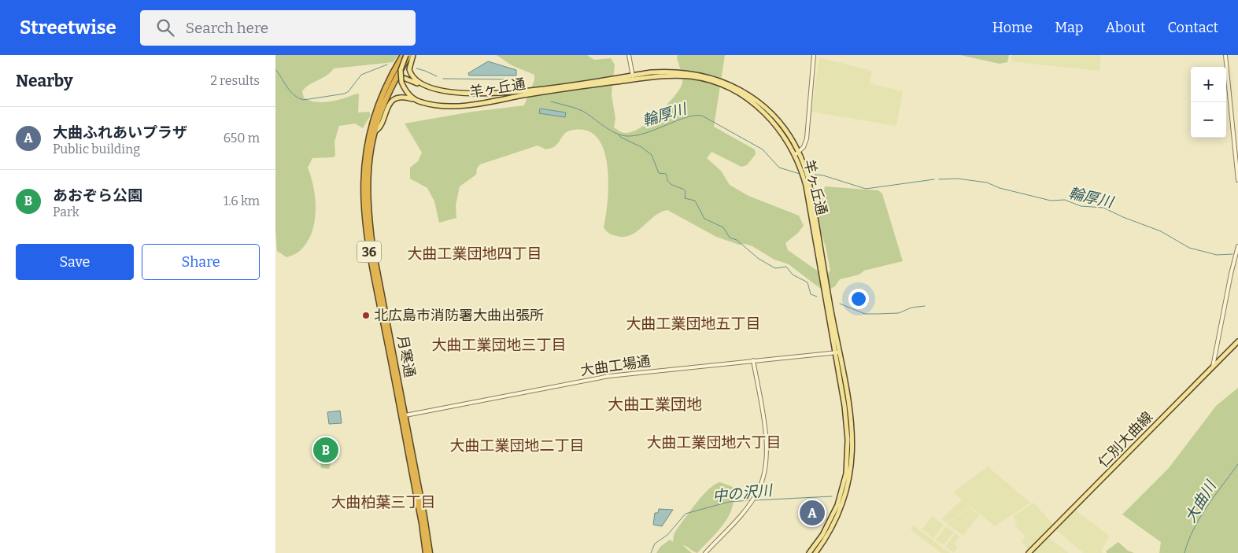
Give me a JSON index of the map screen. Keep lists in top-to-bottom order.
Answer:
{
  "streets": {
    "highway": ["36", "月寒通"],
    "main road": ["羊ヶ丘通", "仁別大曲線"],
    "street": ["大曲工場通"]
  },
  "crossings": [
    ["羊ヶ丘通", "月寒通"],
    ["羊ヶ丘通", "大曲工場通"],
    ["月寒通", "大曲工場通"]
  ],
  "districts": [
    "大曲工業団地四丁目",
    "大曲工業団地五丁目",
    "大曲工業団地三丁目",
    "大曲工業団地",
    "大曲工業団地六丁目",
    "大曲工業団地二丁目",
    "大曲柏葉三丁目"
  ],
  "water": ["輪厚川", "中の沢川", "大曲川"],
  "places": ["北広島市消防署大曲出張所"],
  "page": {
    "header": "Streetwise",
    "search": "Search here",
    "nav": [
      "Home",
      "Map",
      "About",
      "Contact"
    ],
    "heading": ["Nearby", "2 results"],
    "map_buttons": ["+", "−"],
    "list": [
      {
        "mark": "A",
        "name": "大曲ふれあいプラザ",
        "note": "Public building",
        "value": "650 m"
      },
      {
        "mark": "B",
        "name": "あおぞら公園",
        "note": "Park",
        "value": "1.6 km"
      }
    ],
    "buttons": ["Save", "Share"],
    "pins": ["B", "A"]
  }
}
